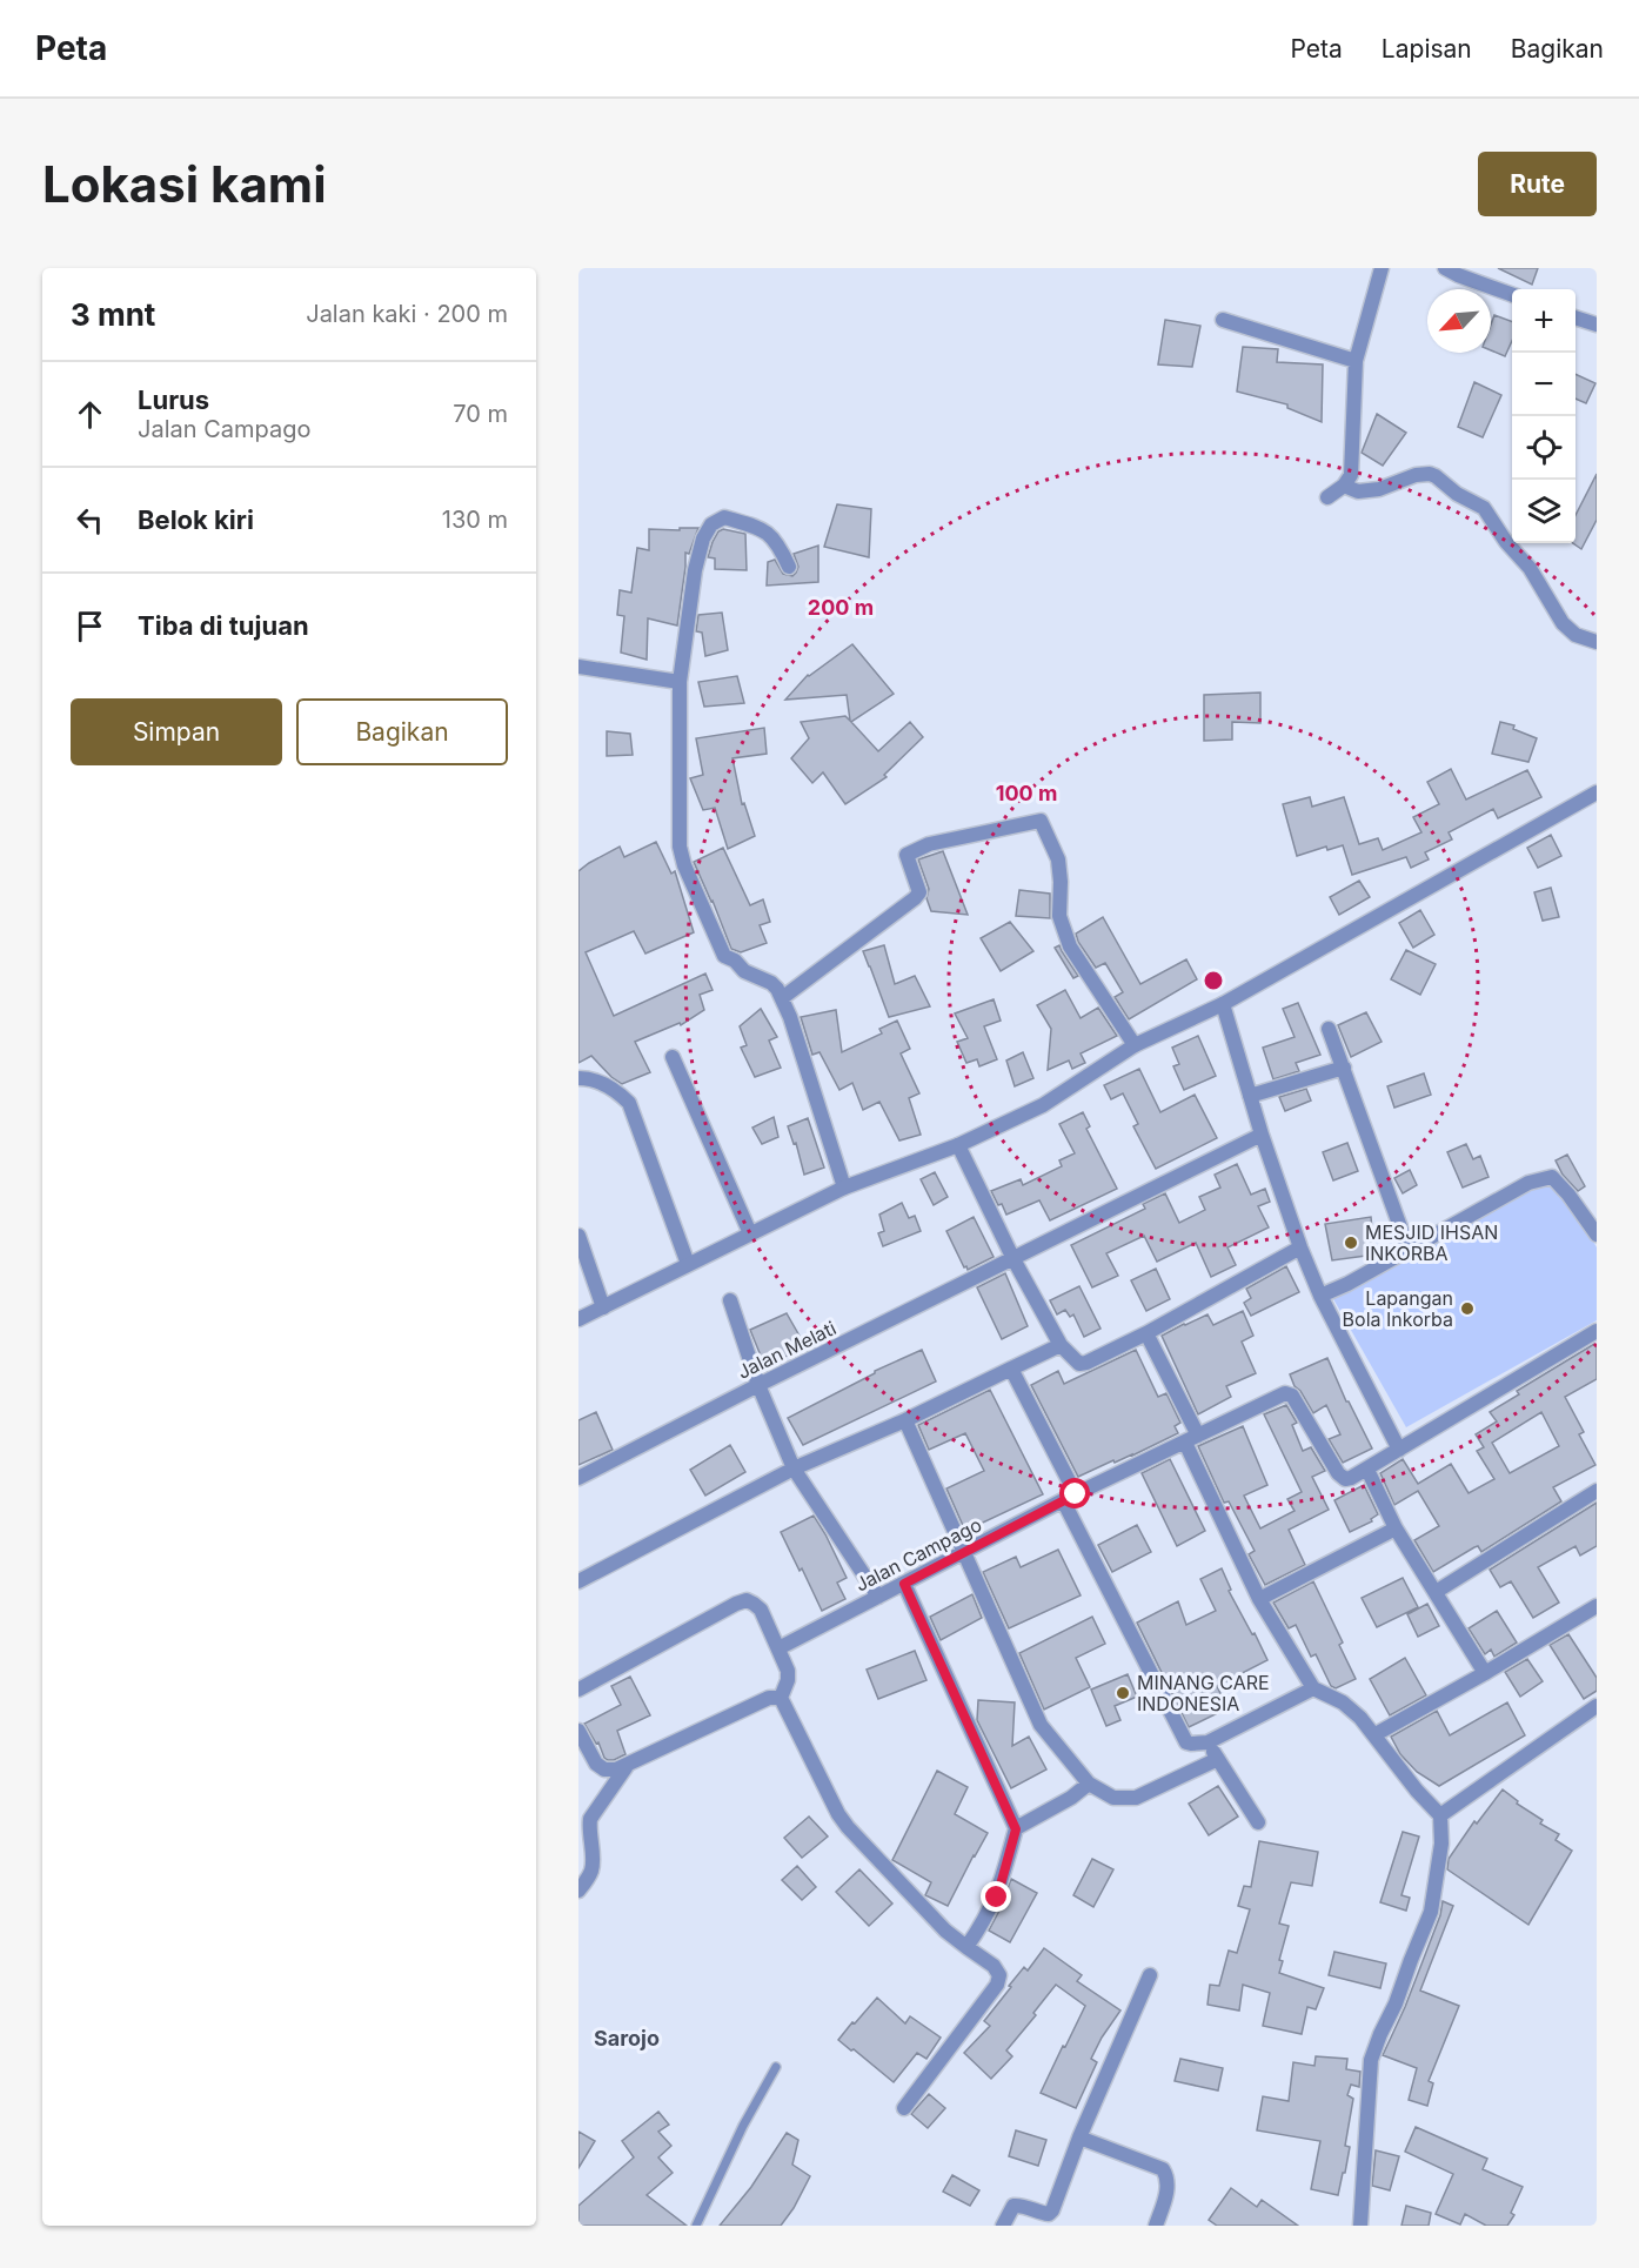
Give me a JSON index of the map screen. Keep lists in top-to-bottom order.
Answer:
{
  "streets": {
    "street": ["Jalan Melati", "Jalan Campago"]
  },
  "districts": ["Sarojo"],
  "places": ["MESJID IHSAN INKORBA", "Lapangan Bola Inkorba", "MINANG CARE INDONESIA"],
  "north": "bottom left",
  "page": {
    "header": "Peta",
    "nav": ["Peta", "Lapisan", "Bagikan"],
    "buttons": [
      "Rute",
      ["Simpan", "Bagikan"]
    ],
    "title": "Lokasi kami",
    "heading": ["3 mnt", "Jalan kaki · 200 m"],
    "map_buttons": ["+", "−"],
    "list": [
      ["Lurus", "Jalan Campago", "70 m"],
      ["Belok kiri", "130 m"],
      "Tiba di tujuan"
    ]
  },
  "rings": ["200 m", "100 m"]
}
